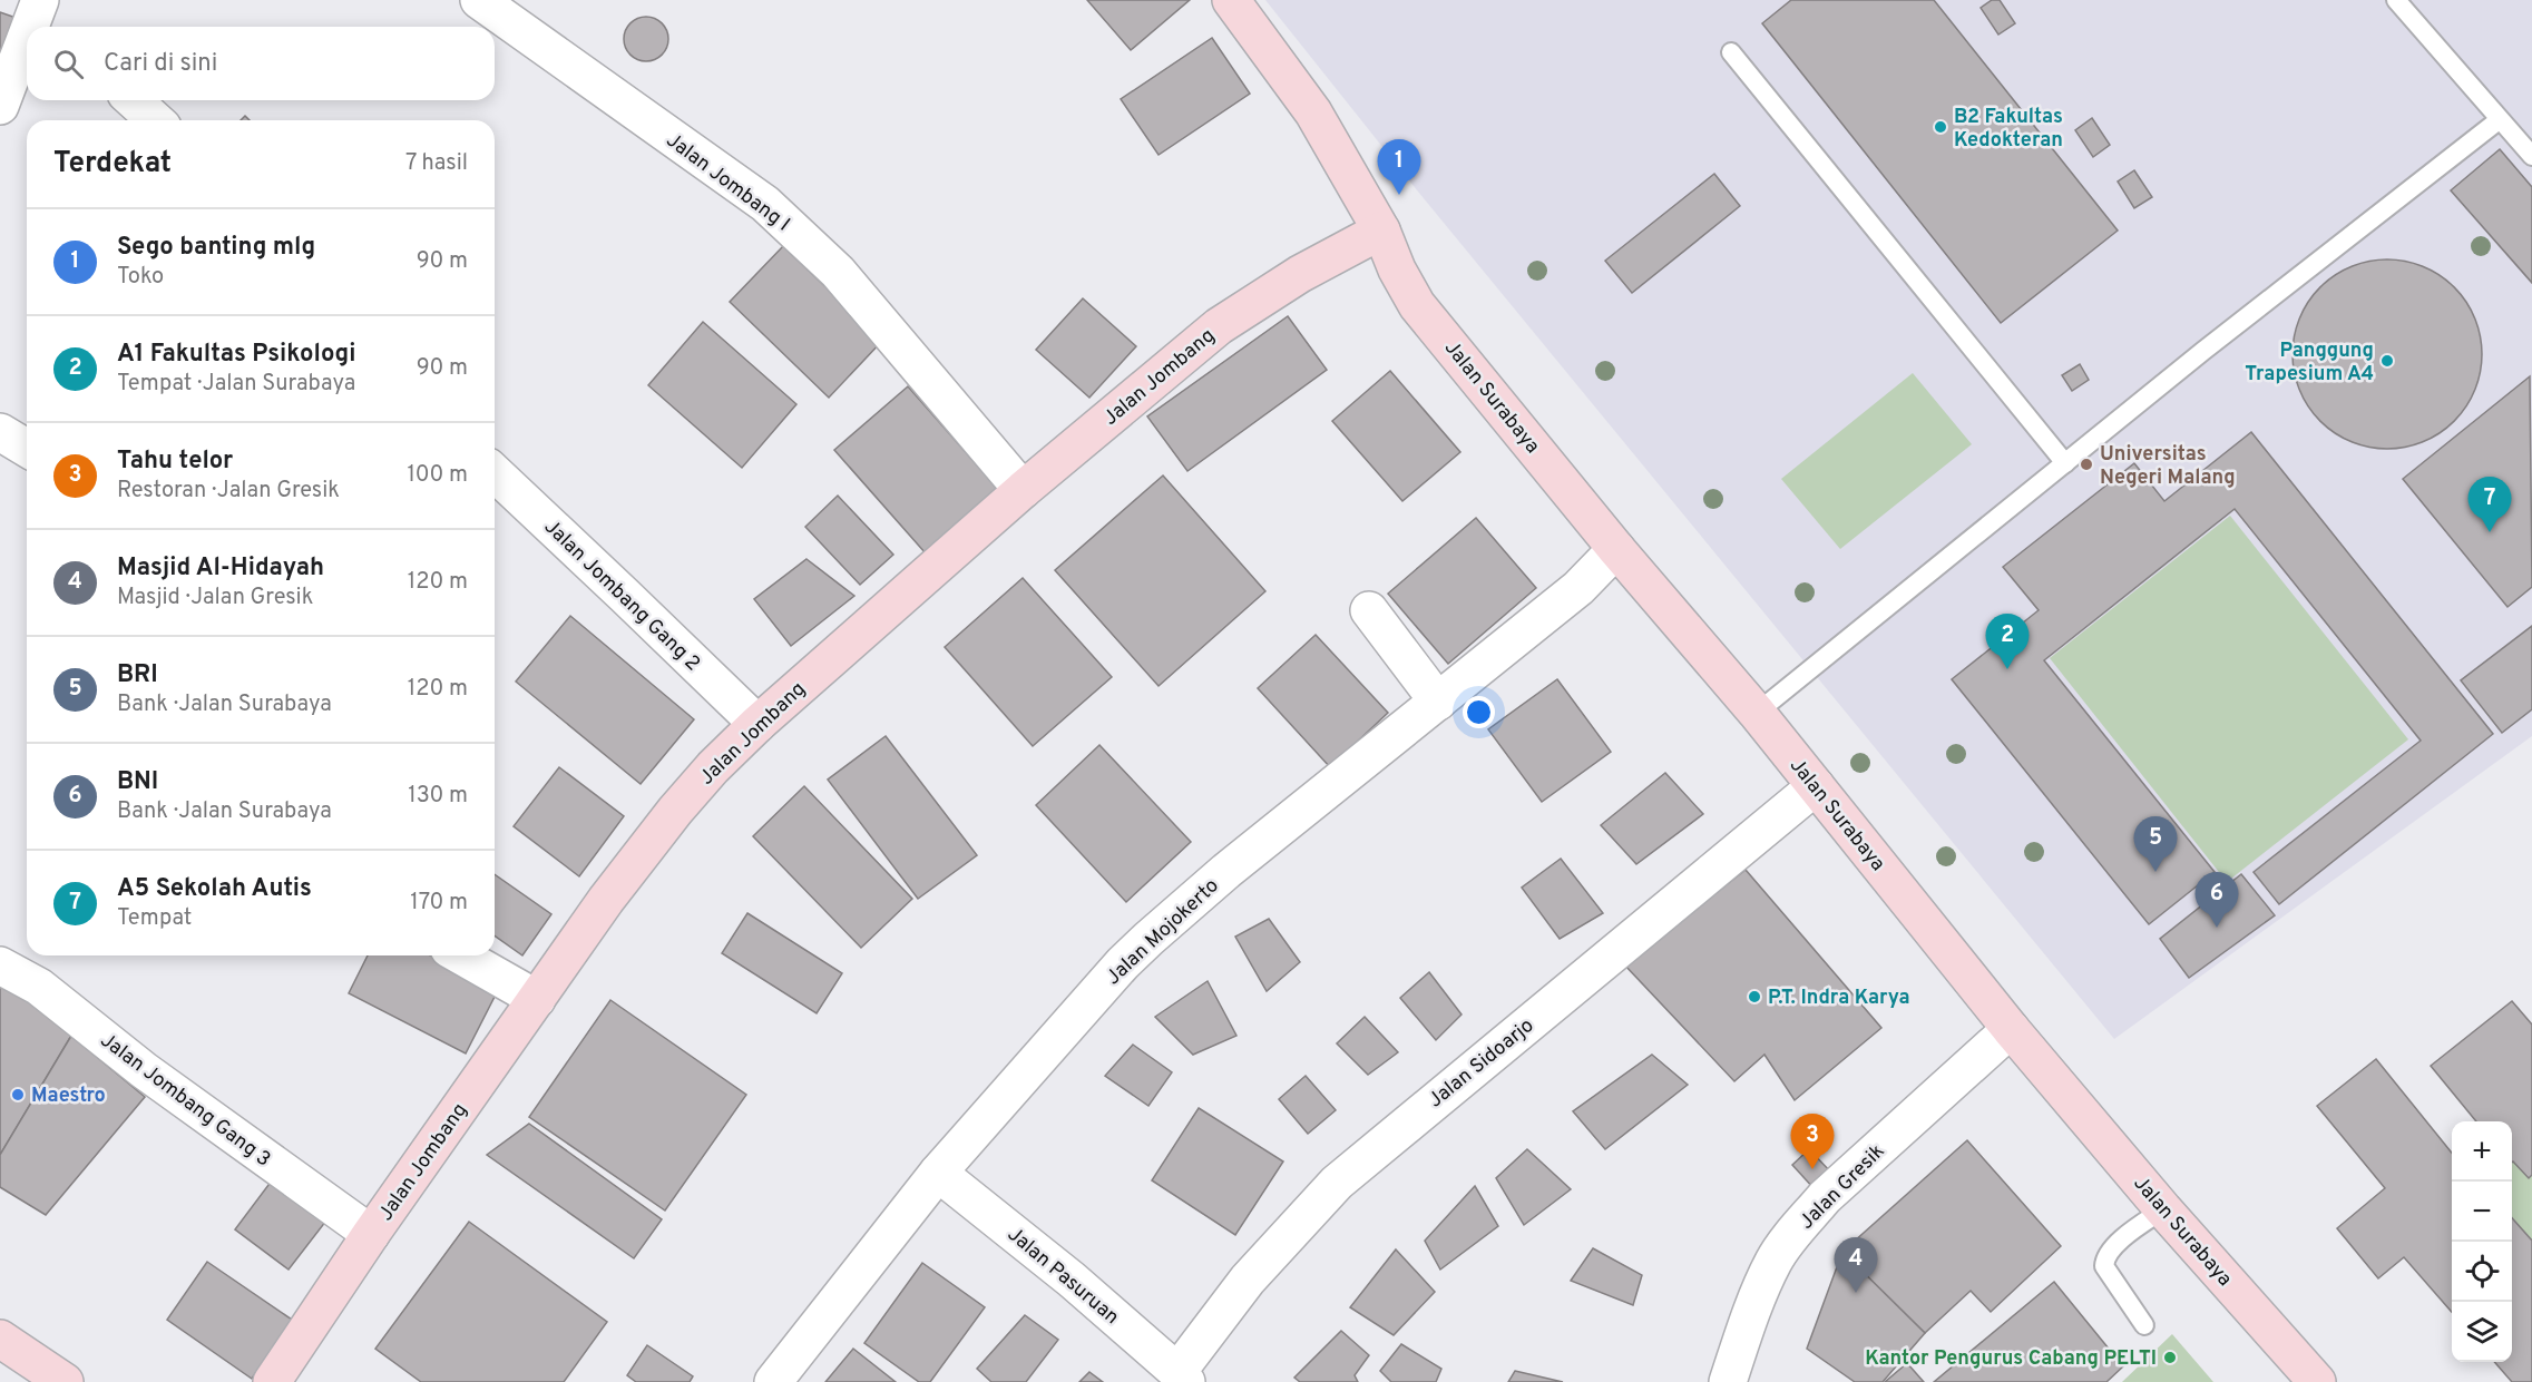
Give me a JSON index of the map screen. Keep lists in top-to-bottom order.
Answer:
{
  "streets": {
    "main road": ["Jalan Jombang", "Jalan Surabaya"],
    "street": [
      "Jalan Jombang I",
      "Jalan Jombang Gang 2",
      "Jalan Mojokerto",
      "Jalan Sidoarjo",
      "Jalan Jombang Gang 3",
      "Jalan Gresik",
      "Jalan Pasuruan"
    ]
  },
  "crossings": [
    ["Jalan Jombang I", "Jalan Jombang"],
    ["Jalan Jombang", "Jalan Surabaya"],
    ["Jalan Jombang", "Jalan Jombang Gang 2"],
    ["Jalan Jombang", "Jalan Jombang Gang 3"],
    ["Jalan Surabaya", "Jalan Mojokerto"],
    ["Jalan Surabaya", "Jalan Sidoarjo"],
    ["Jalan Surabaya", "Jalan Gresik"],
    ["Jalan Mojokerto", "Jalan Pasuruan"],
    ["Jalan Sidoarjo", "Jalan Pasuruan"]
  ],
  "places": [
    "B2 Fakultas Kedokteran",
    "Panggung Trapesium A4",
    "Universitas Negeri Malang",
    "P.T. Indra Karya",
    "Maestro",
    "Kantor Pengurus Cabang PELTI"
  ],
  "page": {
    "search": "Cari di sini",
    "heading": ["Terdekat", "7 hasil"],
    "pins": [
      "1",
      "7",
      "2",
      "5",
      "6",
      "3",
      "4"
    ],
    "list": [
      {
        "mark": "1",
        "name": "Sego banting mlg",
        "note": "Toko",
        "value": "90 m"
      },
      {
        "mark": "2",
        "name": "A1 Fakultas Psikologi",
        "note": "Tempat · Jalan Surabaya",
        "value": "90 m"
      },
      {
        "mark": "3",
        "name": "Tahu telor",
        "note": "Restoran · Jalan Gresik",
        "value": "100 m"
      },
      {
        "mark": "4",
        "name": "Masjid Al-Hidayah",
        "note": "Masjid · Jalan Gresik",
        "value": "120 m"
      },
      {
        "mark": "5",
        "name": "BRI",
        "note": "Bank · Jalan Surabaya",
        "value": "120 m"
      },
      {
        "mark": "6",
        "name": "BNI",
        "note": "Bank · Jalan Surabaya",
        "value": "130 m"
      },
      {
        "mark": "7",
        "name": "A5 Sekolah Autis",
        "note": "Tempat",
        "value": "170 m"
      }
    ],
    "map_buttons": ["+", "−"]
  }
}
